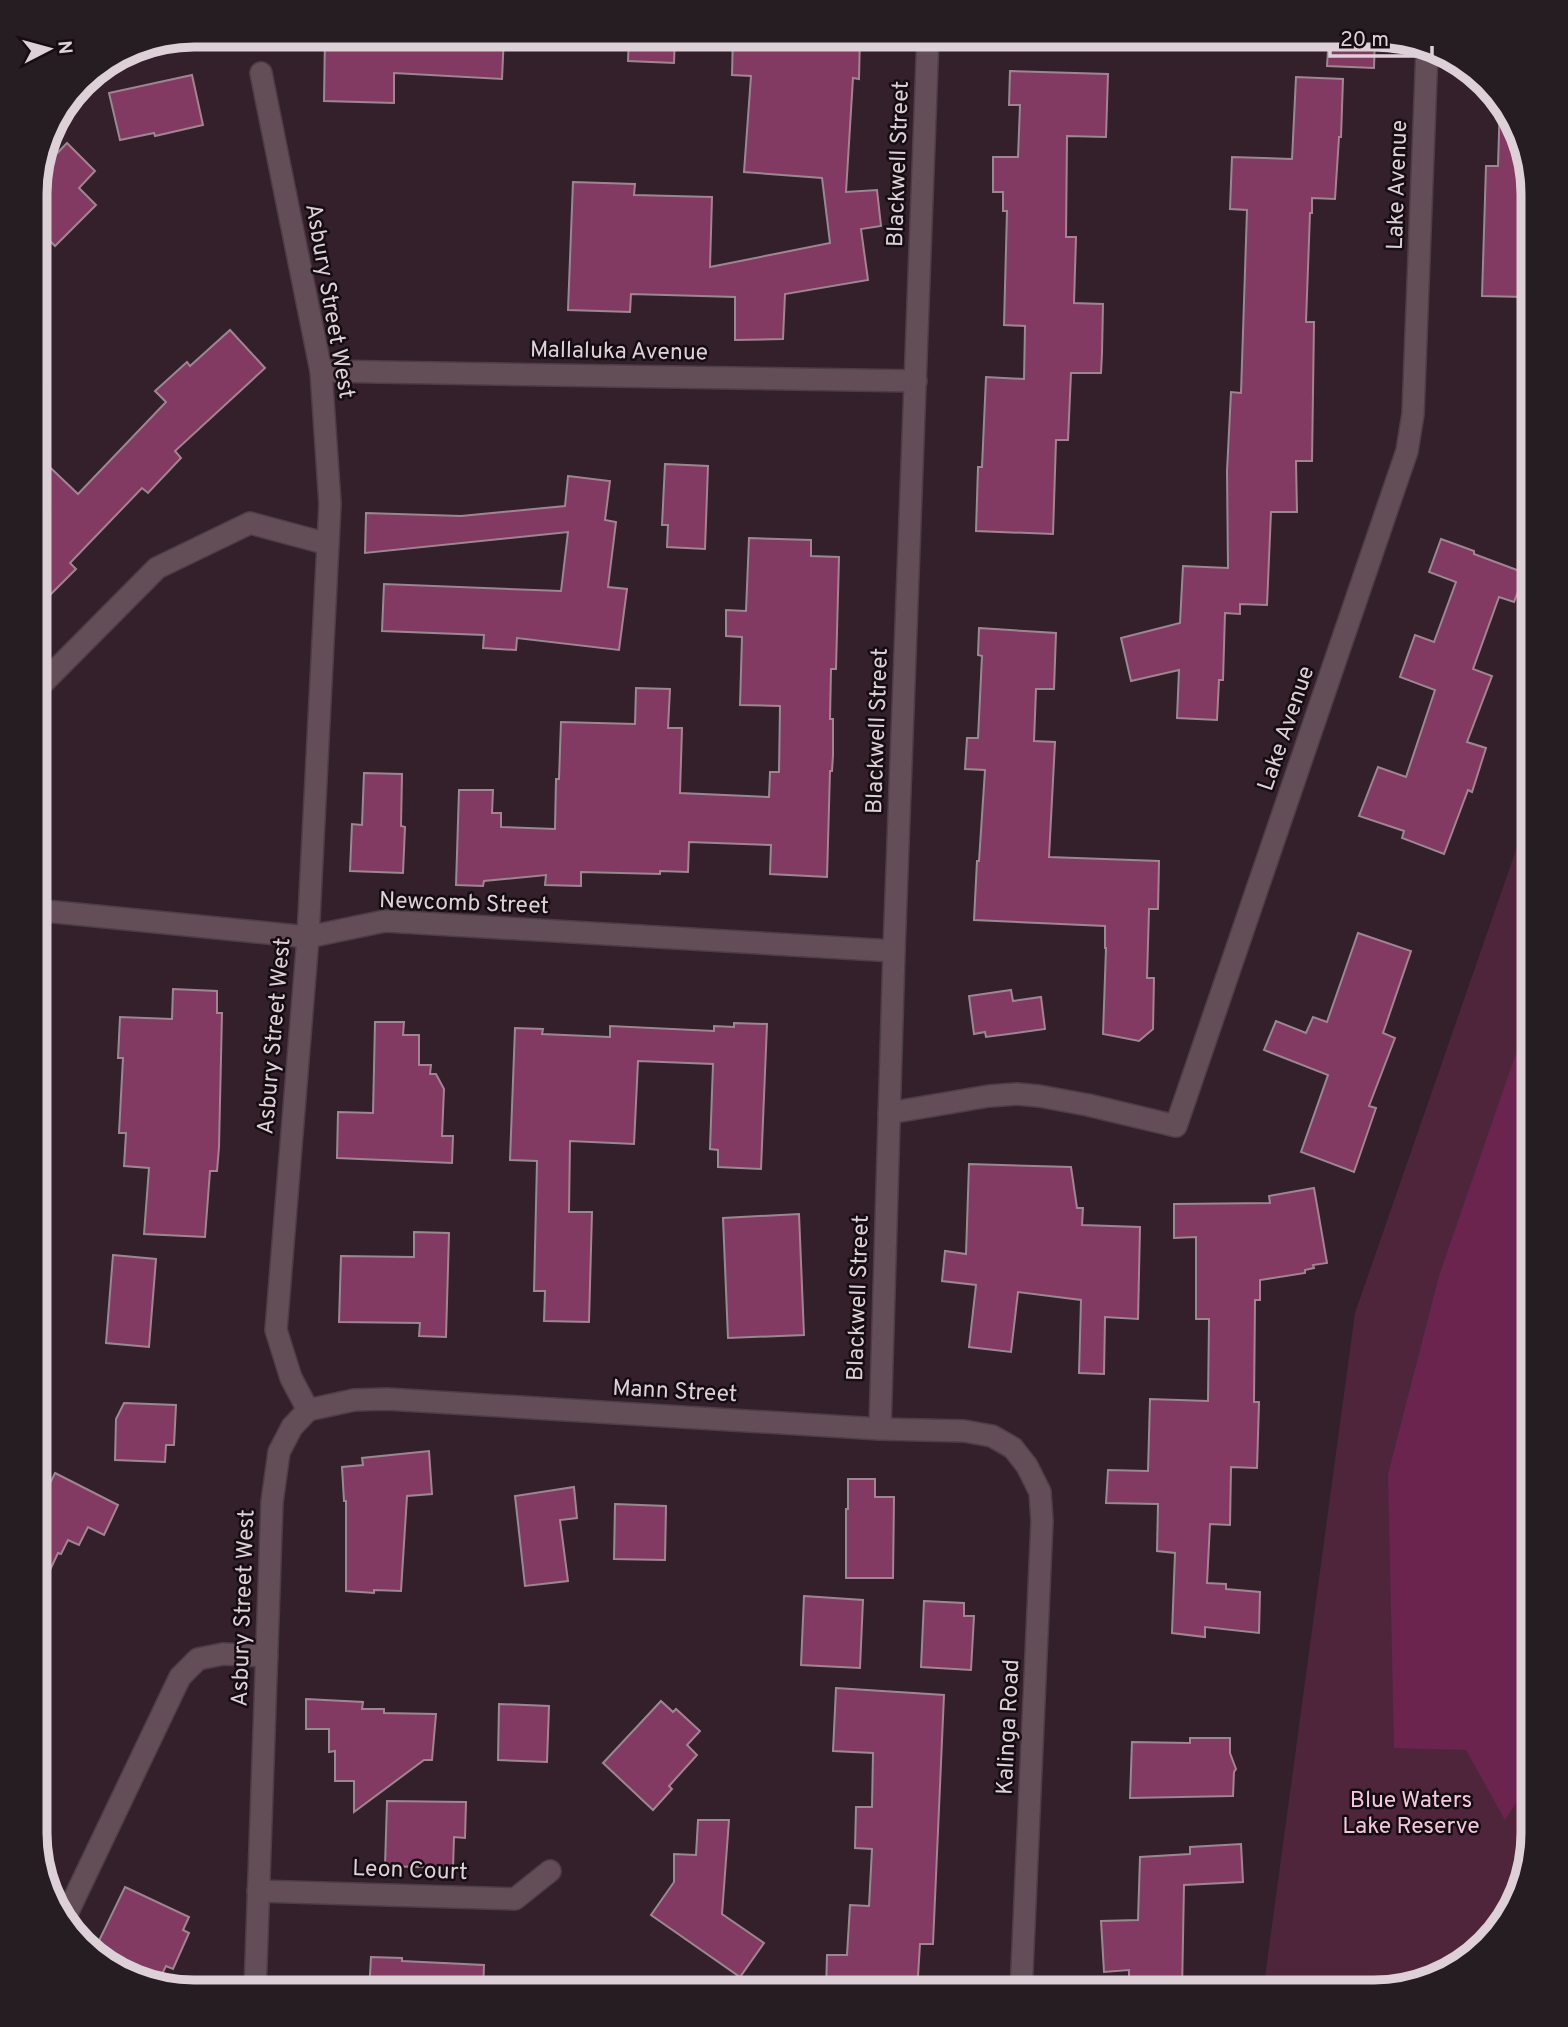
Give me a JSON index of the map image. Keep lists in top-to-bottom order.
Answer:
{
  "streets": {
    "street": [
      "Blackwell Street",
      "Lake Avenue",
      "Asbury Street West",
      "Mallaluka Avenue",
      "Newcomb Street",
      "Mann Street",
      "Kalinga Road",
      "Leon Court"
    ]
  },
  "crossings": [
    ["Blackwell Street", "Lake Avenue"],
    ["Blackwell Street", "Mallaluka Avenue"],
    ["Blackwell Street", "Newcomb Street"],
    ["Blackwell Street", "Mann Street"],
    ["Asbury Street West", "Mallaluka Avenue"],
    ["Asbury Street West", "Newcomb Street"],
    ["Asbury Street West", "Mann Street"],
    ["Asbury Street West", "Leon Court"],
    ["Mann Street", "Kalinga Road"]
  ],
  "parks": ["Blue Waters Lake Reserve"],
  "scale_bar": "20 m",
  "north": "right"
}
